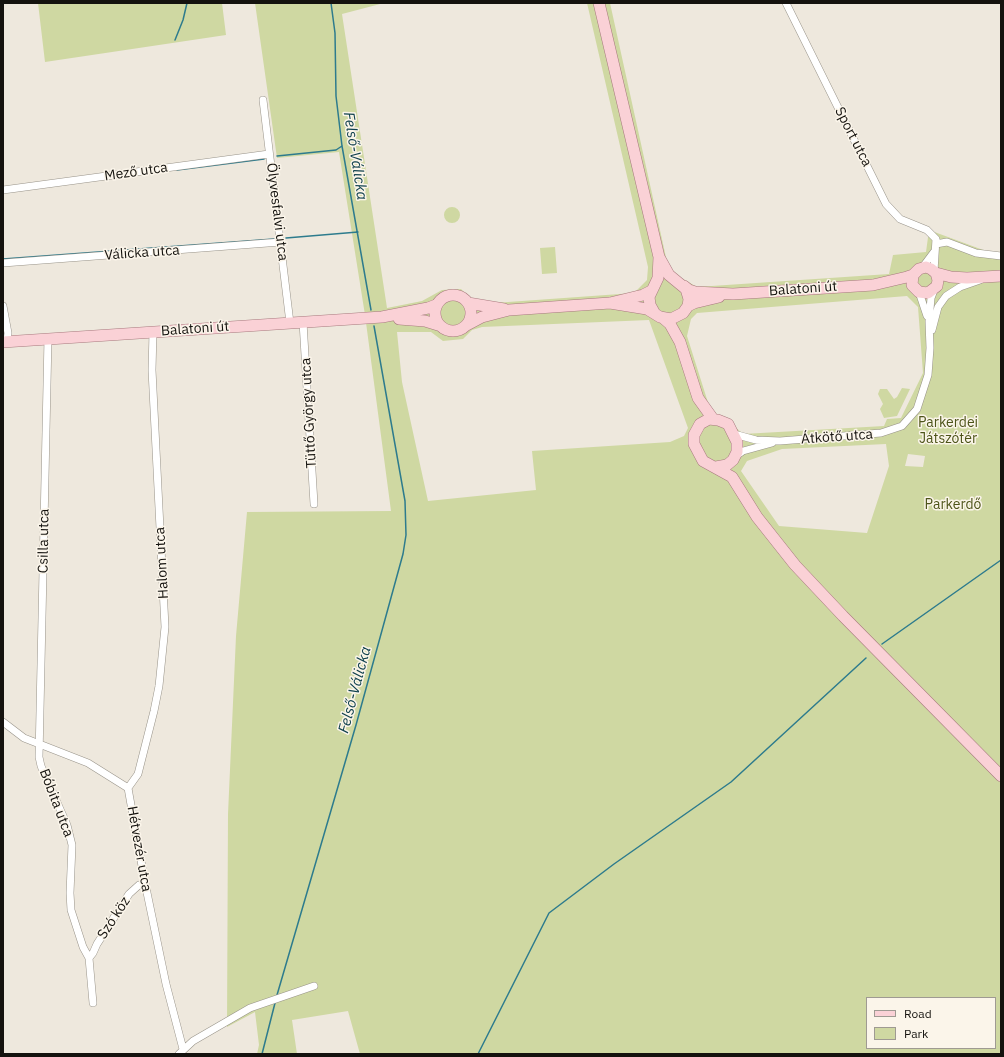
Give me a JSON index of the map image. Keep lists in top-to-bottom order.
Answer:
{
  "streets": {
    "main road": ["Balatoni út"],
    "street": [
      "Sport utca",
      "Mező utca",
      "Ölyvesfalvi utca",
      "Válicka utca",
      "Tüttő György utca",
      "Átkötő utca",
      "Csilla utca",
      "Halom utca",
      "Bóbita utca",
      "Hétvezér utca",
      "Szó köz"
    ]
  },
  "crossings": [
    ["Mező utca", "Ölyvesfalvi utca"],
    ["Ölyvesfalvi utca", "Válicka utca"],
    ["Ölyvesfalvi utca", "Balatoni út"],
    ["Balatoni út", "Tüttő György utca"],
    ["Balatoni út", "Csilla utca"],
    ["Balatoni út", "Halom utca"],
    ["Csilla utca", "Bóbita utca"],
    ["Csilla utca", "Hétvezér utca"],
    ["Halom utca", "Hétvezér utca"],
    ["Bóbita utca", "Hétvezér utca"],
    ["Bóbita utca", "Szó köz"],
    ["Hétvezér utca", "Szó köz"]
  ],
  "water": ["Felső-Válicka"],
  "parks": ["Parkerdei Játszótér", "Parkerdő"],
  "legend": ["Road", "Park"]
}
